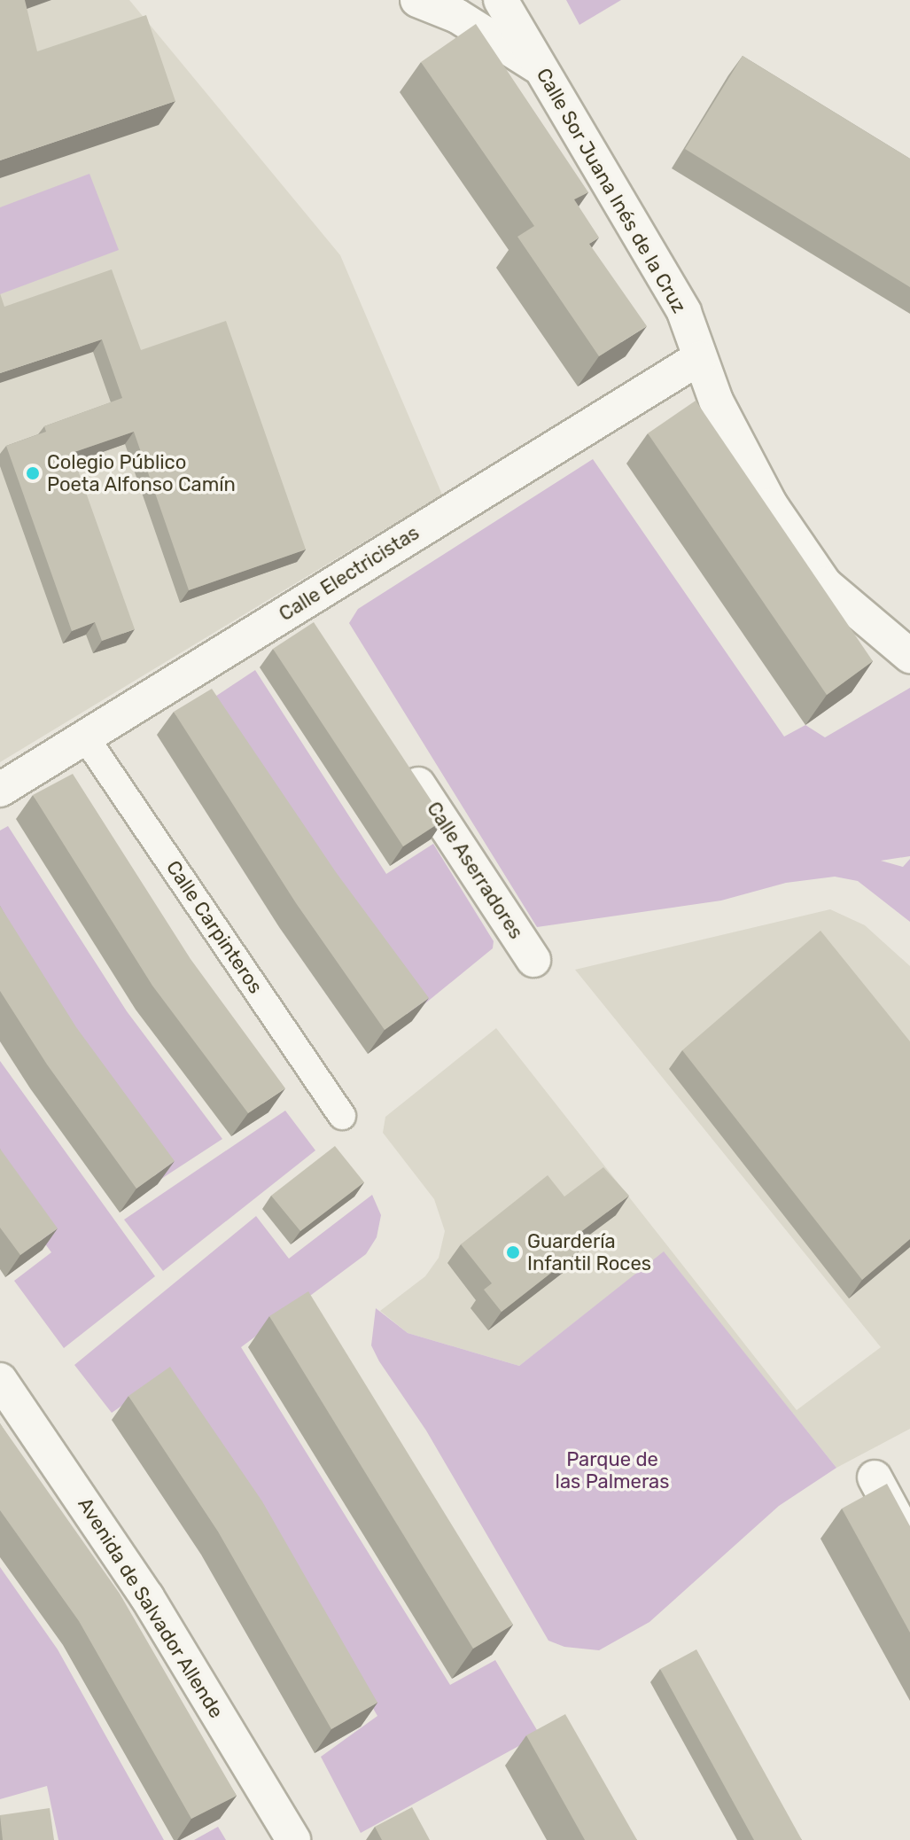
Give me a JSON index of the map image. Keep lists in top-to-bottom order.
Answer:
{
  "streets": {
    "street": [
      "Calle Sor Juana Inés de la Cruz",
      "Calle Electricistas",
      "Calle Aserradores",
      "Calle Carpinteros",
      "Avenida de Salvador Allende"
    ]
  },
  "crossings": [
    ["Calle Sor Juana Inés de la Cruz", "Calle Electricistas"],
    ["Calle Electricistas", "Calle Carpinteros"]
  ],
  "parks": ["Parque de las Palmeras"],
  "places": ["Colegio Público Poeta Alfonso Camín", "Guardería Infantil Roces"]
}
